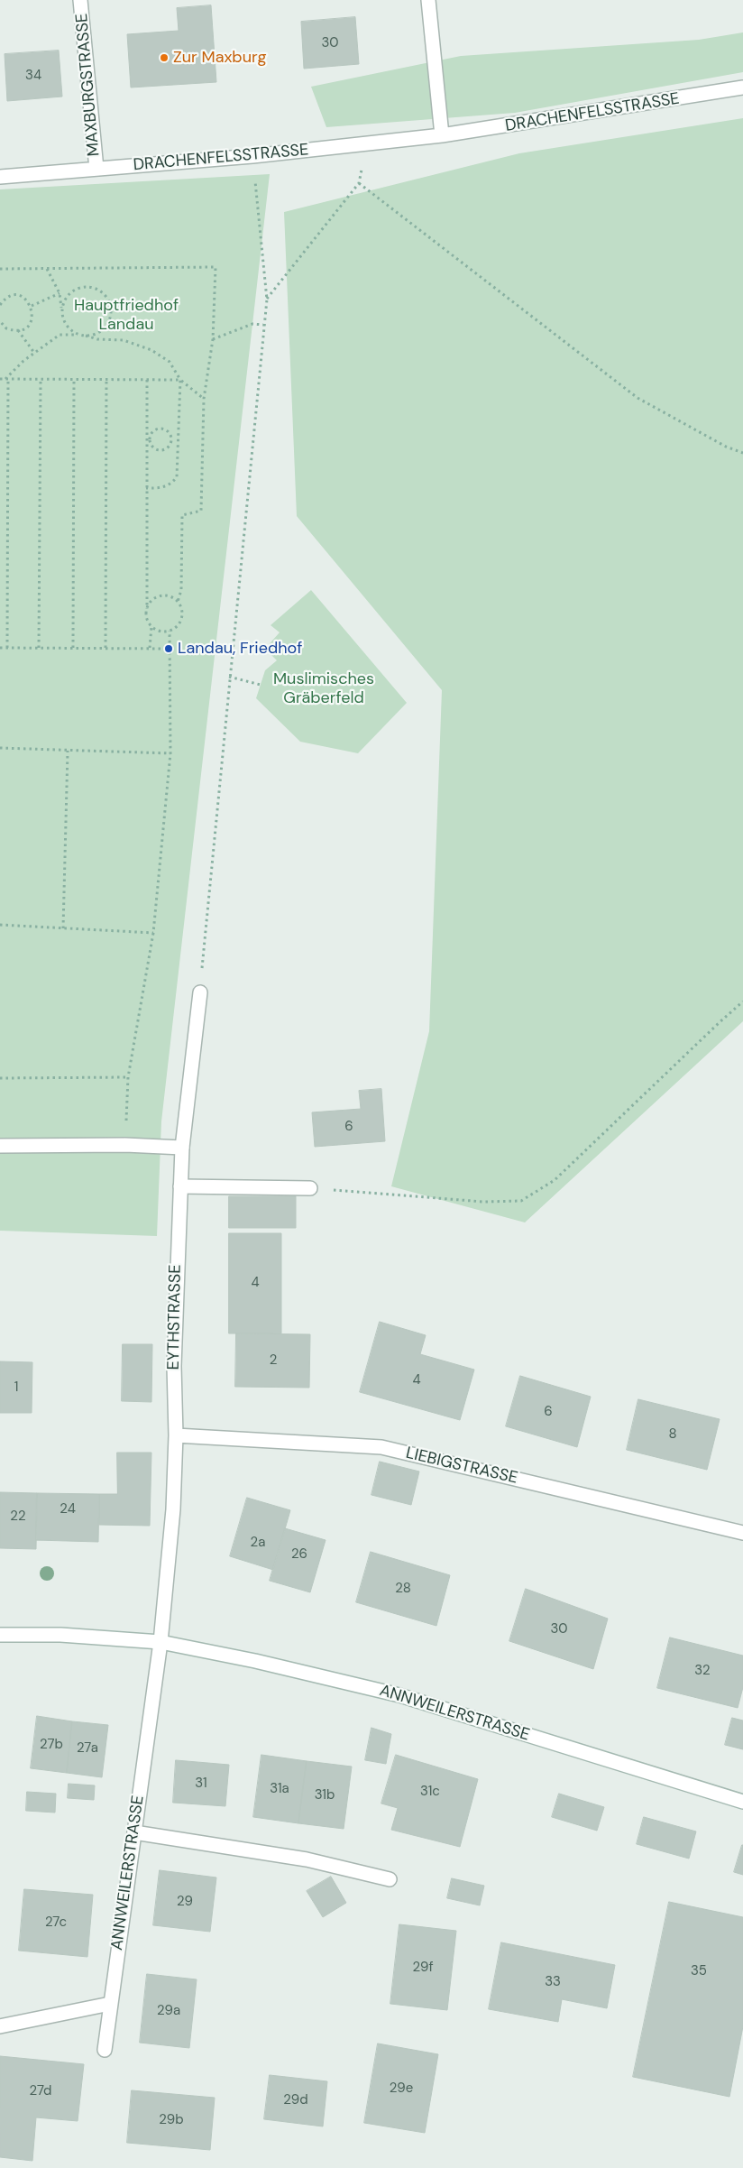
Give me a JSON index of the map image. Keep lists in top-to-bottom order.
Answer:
{
  "streets": {
    "street": [
      "MAXBURGSTRASSE",
      "DRACHENFELSSTRASSE",
      "EYTHSTRASSE",
      "LIEBIGSTRASSE",
      "ANNWEILERSTRASSE"
    ]
  },
  "crossings": [
    ["MAXBURGSTRASSE", "DRACHENFELSSTRASSE"],
    ["EYTHSTRASSE", "LIEBIGSTRASSE"],
    ["EYTHSTRASSE", "ANNWEILERSTRASSE"]
  ],
  "parks": ["Hauptfriedhof Landau", "Muslimisches Gräberfeld"],
  "places": ["Zur Maxburg", "Landau, Friedhof"],
  "house_numbers": [
    "30",
    "34",
    "6",
    "4",
    "2",
    "4",
    "1",
    "6",
    "8",
    "24",
    "22",
    "2a",
    "26",
    "28",
    "30",
    "32",
    "27b",
    "27a",
    "31",
    "31a",
    "31c",
    "31b",
    "29",
    "27c",
    "29f",
    "35",
    "33",
    "29a",
    "29e",
    "27d",
    "29d",
    "29b"
  ]
}
